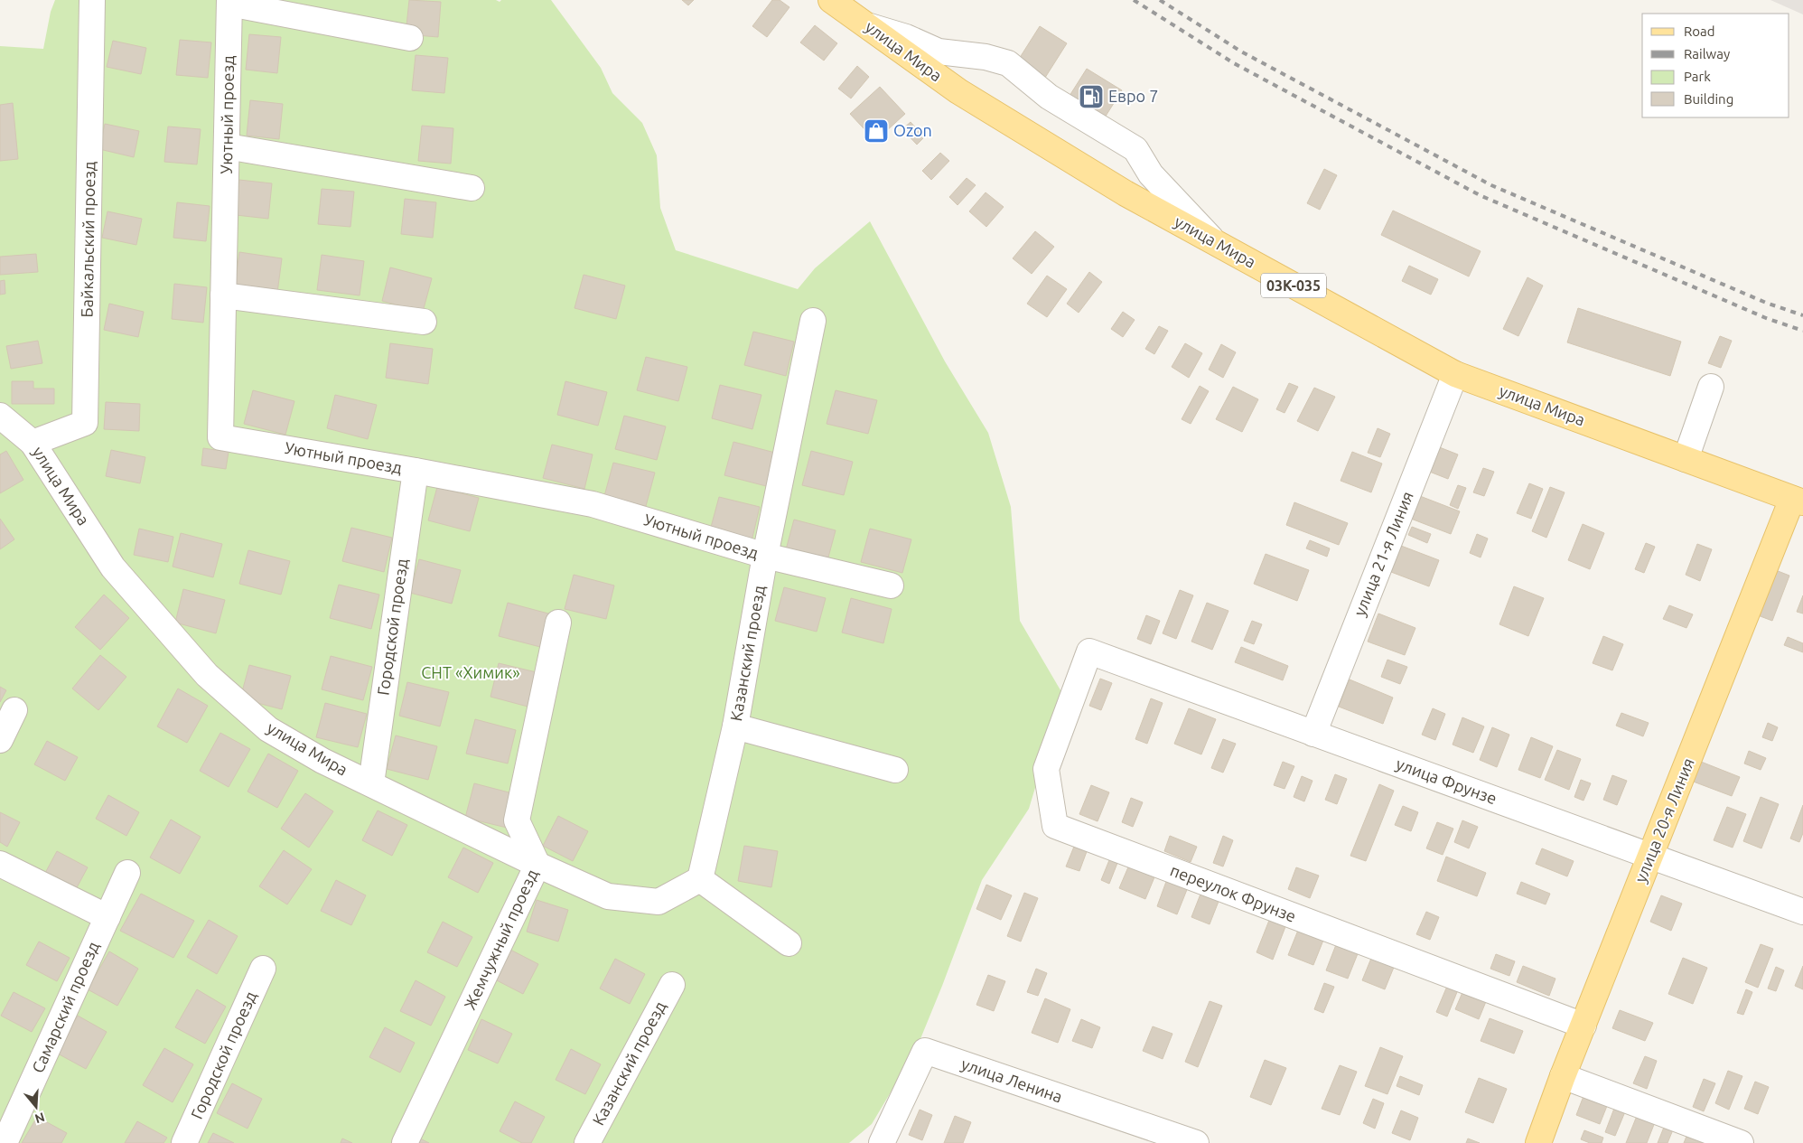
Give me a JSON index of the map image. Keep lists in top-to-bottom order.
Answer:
{
  "streets": {
    "main road": ["улица Мира", "03К-035", "улица 20-я Линия"],
    "street": [
      "Уютный проезд",
      "Байкальский проезд",
      "улица 21-я Линия",
      "Городской проезд",
      "Казанский проезд",
      "улица Фрунзе",
      "переулок Фрунзе",
      "Жемчужный проезд",
      "Самарский проезд",
      "улица Ленина"
    ]
  },
  "crossings": [
    ["улица Мира", "Байкальский проезд"],
    ["улица Мира", "улица 21-я Линия"],
    ["улица Мира", "Городской проезд"],
    ["улица Мира", "Казанский проезд"],
    ["улица Мира", "улица 20-я Линия"],
    ["улица Мира", "Жемчужный проезд"],
    ["Уютный проезд", "Городской проезд"],
    ["Уютный проезд", "Казанский проезд"],
    ["улица 21-я Линия", "улица Фрунзе"],
    ["улица Фрунзе", "улица 20-я Линия"],
    ["улица Фрунзе", "переулок Фрунзе"],
    ["улица 20-я Линия", "переулок Фрунзе"]
  ],
  "parks": ["СНТ «Химик»"],
  "places": {
    "fuel station": ["Евро 7"],
    "shop": ["Ozon"]
  },
  "legend": [
    "Road",
    "Railway",
    "Park",
    "Building"
  ],
  "north": "bottom"
}
